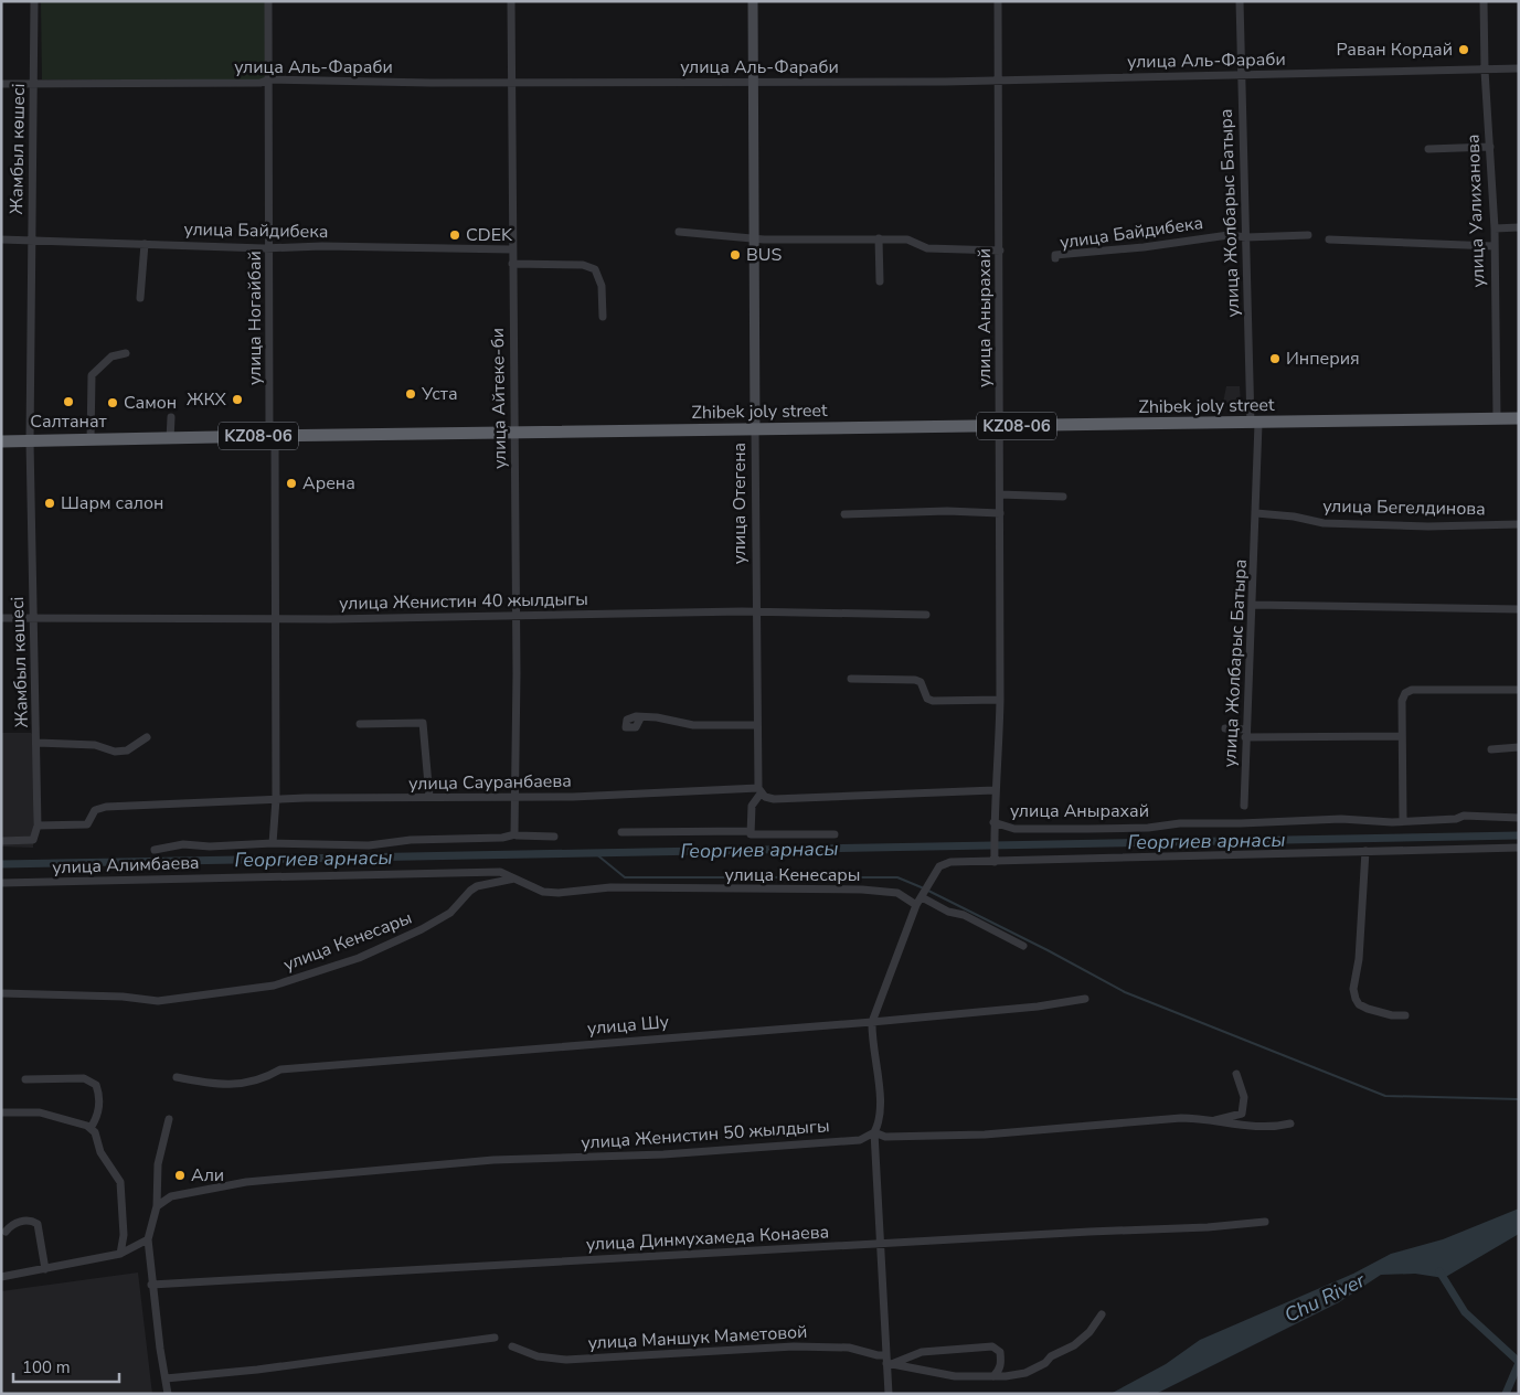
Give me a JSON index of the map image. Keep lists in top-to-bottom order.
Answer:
{
  "streets": {
    "highway": ["Zhibek joly street", "KZ08-06"],
    "main road": ["улица Отегена"],
    "street": [
      "улица Аль-Фараби",
      "Жамбыл көшесі",
      "улица Уалиханова",
      "улица Жолбарыс Батыра",
      "улица Байдибека",
      "улица Ногайбай",
      "улица Анырахай",
      "улица Айтеке-би",
      "улица Бегелдинова",
      "улица Женистин 40 жылдыгы",
      "улица Сауранбаева",
      "улица Алимбаева",
      "улица Кенесары",
      "улица Шу",
      "улица Женистин 50 жылдыгы",
      "улица Динмухамеда Конаева",
      "улица Маншук Маметовой"
    ]
  },
  "crossings": [
    ["улица Аль-Фараби", "Жамбыл көшесі"],
    ["улица Аль-Фараби", "улица Уалиханова"],
    ["улица Аль-Фараби", "улица Жолбарыс Батыра"],
    ["улица Аль-Фараби", "улица Ногайбай"],
    ["улица Аль-Фараби", "улица Анырахай"],
    ["улица Аль-Фараби", "улица Айтеке-би"],
    ["улица Аль-Фараби", "улица Отегена"],
    ["Жамбыл көшесі", "улица Байдибека"],
    ["Жамбыл көшесі", "Zhibek joly street"],
    ["Жамбыл көшесі", "улица Женистин 40 жылдыгы"],
    ["Жамбыл көшесі", "улица Сауранбаева"],
    ["улица Уалиханова", "Zhibek joly street"],
    ["улица Жолбарыс Батыра", "улица Байдибека"],
    ["улица Жолбарыс Батыра", "Zhibek joly street"],
    ["улица Жолбарыс Батыра", "улица Бегелдинова"],
    ["улица Байдибека", "улица Ногайбай"],
    ["улица Байдибека", "улица Айтеке-би"],
    ["улица Ногайбай", "Zhibek joly street"],
    ["улица Ногайбай", "улица Женистин 40 жылдыгы"],
    ["улица Ногайбай", "улица Сауранбаева"],
    ["улица Анырахай", "Zhibek joly street"],
    ["улица Анырахай", "улица Сауранбаева"],
    ["улица Айтеке-би", "Zhibek joly street"],
    ["улица Айтеке-би", "улица Женистин 40 жылдыгы"],
    ["улица Айтеке-би", "улица Сауранбаева"],
    ["Zhibek joly street", "улица Отегена"],
    ["улица Отегена", "улица Женистин 40 жылдыгы"],
    ["улица Отегена", "улица Сауранбаева"],
    ["улица Алимбаева", "улица Кенесары"]
  ],
  "water": ["Георгиев арнасы", "Chu River"],
  "places": [
    "Раван Кордай",
    "CDEK",
    "BUS",
    "Инперия",
    "Уста",
    "ЖКХ",
    "Салтанат",
    "Самон",
    "Арена",
    "Шарм салон",
    "Али"
  ],
  "scale_bar": "100 m"
}
